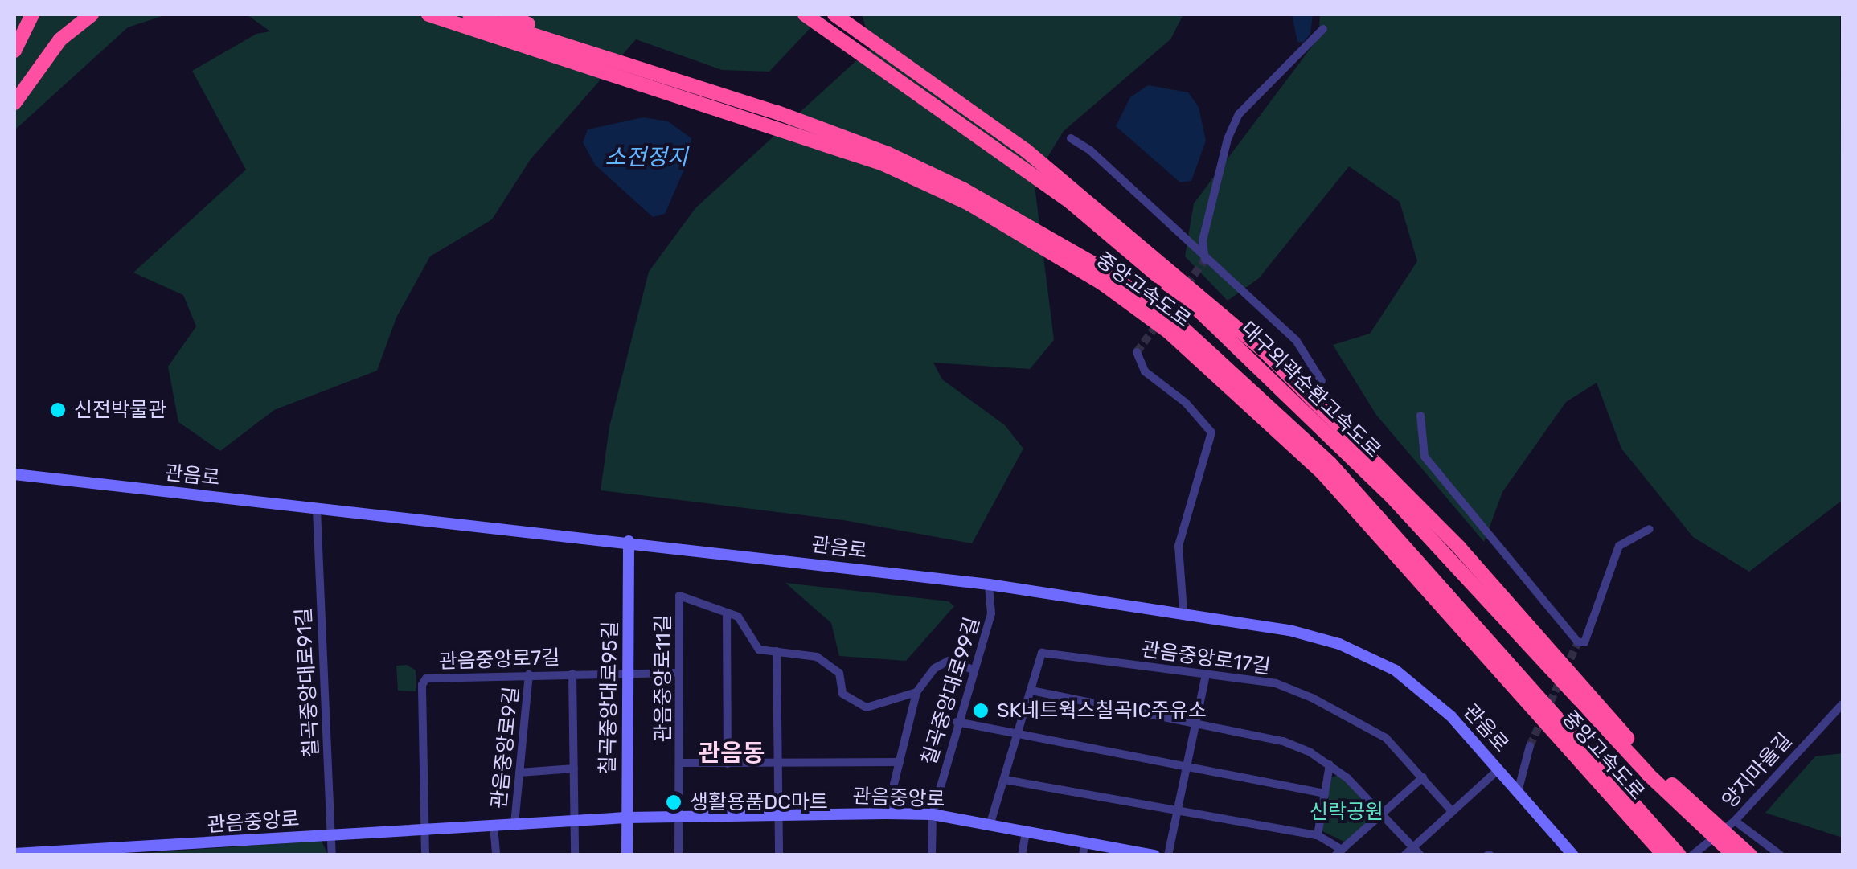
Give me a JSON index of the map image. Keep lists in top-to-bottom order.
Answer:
{
  "streets": {
    "highway": ["중앙고속도로", "대구외곽순환고속도로"],
    "main road": ["관음로", "칠곡중앙대로95길", "관음중앙로"],
    "street": [
      "관음중앙로17길",
      "관음중앙로7길",
      "관음중앙로11길",
      "칠곡중앙대로91길",
      "칠곡중앙대로99길",
      "관음중앙로9길",
      "양지마을길"
    ]
  },
  "crossings": [
    ["관음로", "칠곡중앙대로91길"],
    ["관음로", "칠곡중앙대로99길"],
    ["관음로", "칠곡중앙대로95길"],
    ["관음중앙로17길", "관음중앙로"],
    ["관음중앙로7길", "관음중앙로11길"],
    ["관음중앙로7길", "칠곡중앙대로95길"],
    ["관음중앙로7길", "관음중앙로9길"],
    ["관음중앙로7길", "관음중앙로"],
    ["관음중앙로11길", "관음중앙로"],
    ["칠곡중앙대로91길", "관음중앙로"],
    ["칠곡중앙대로99길", "관음중앙로"],
    ["칠곡중앙대로95길", "관음중앙로"],
    ["관음중앙로9길", "관음중앙로"]
  ],
  "districts": ["관음동"],
  "water": ["소전정지"],
  "parks": ["신락공원"],
  "places": ["신전박물관", "SK네트웍스칠곡IC주유소", "생활용품DC마트"]
}
